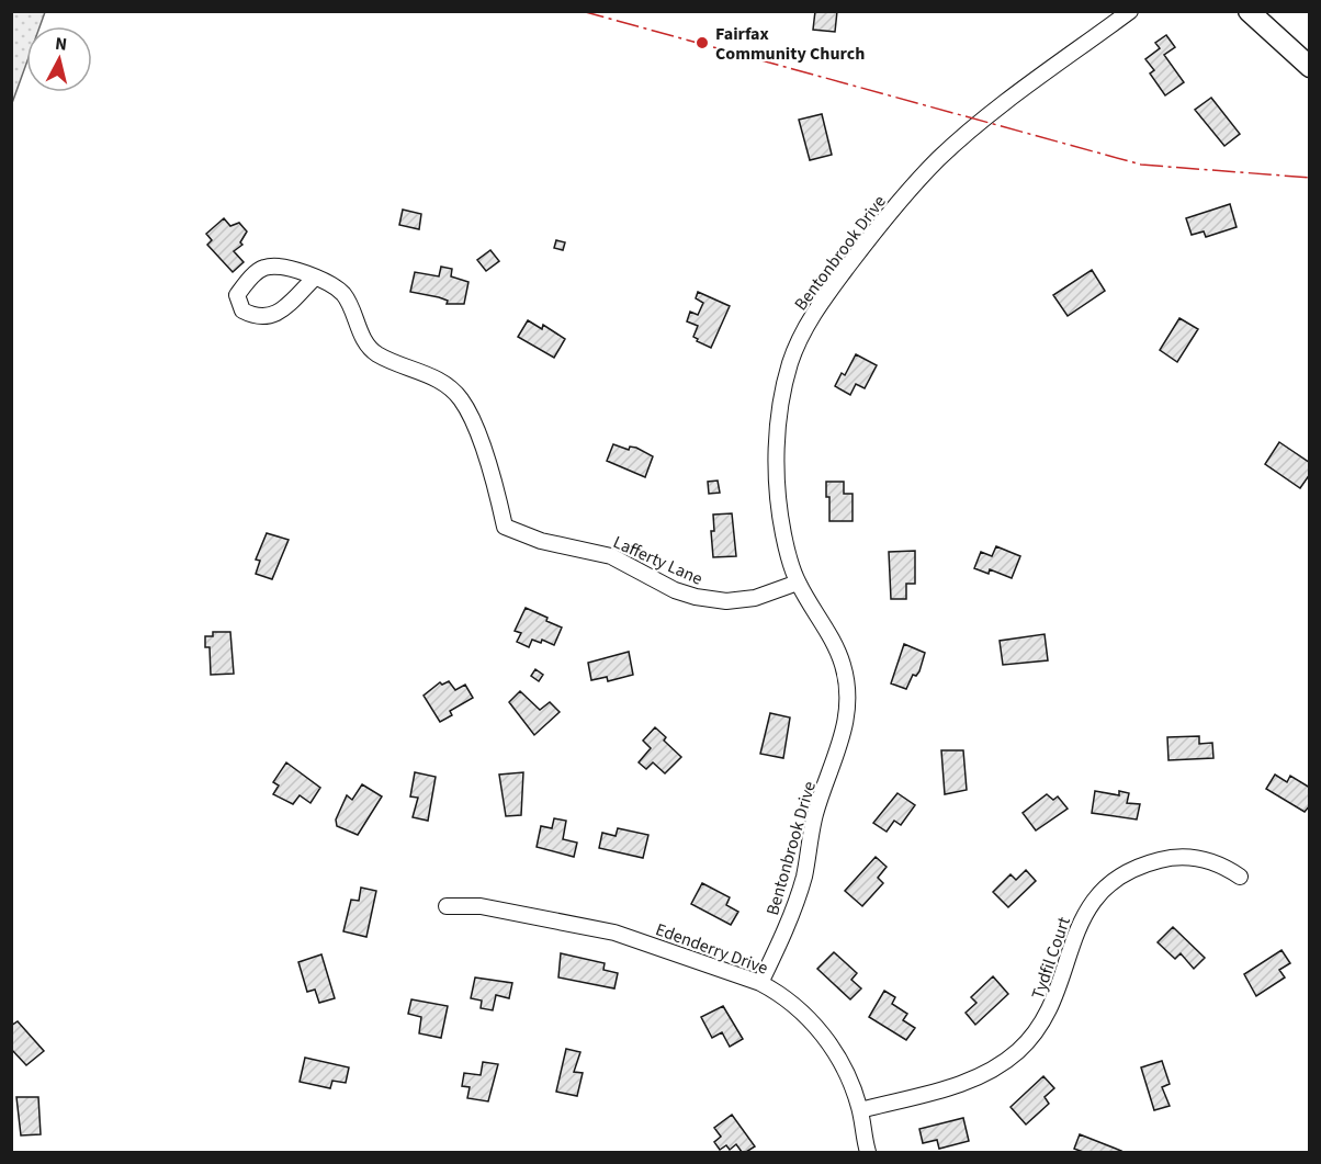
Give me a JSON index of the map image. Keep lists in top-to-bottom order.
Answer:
{
  "streets": {
    "street": [
      "Bentonbrook Drive",
      "Lafferty Lane",
      "Edenderry Drive",
      "Tydfil Court"
    ]
  },
  "crossings": [
    ["Bentonbrook Drive", "Lafferty Lane"],
    ["Bentonbrook Drive", "Edenderry Drive"],
    ["Edenderry Drive", "Tydfil Court"]
  ],
  "places": ["Fairfax Community Church"],
  "north": "top"
}
